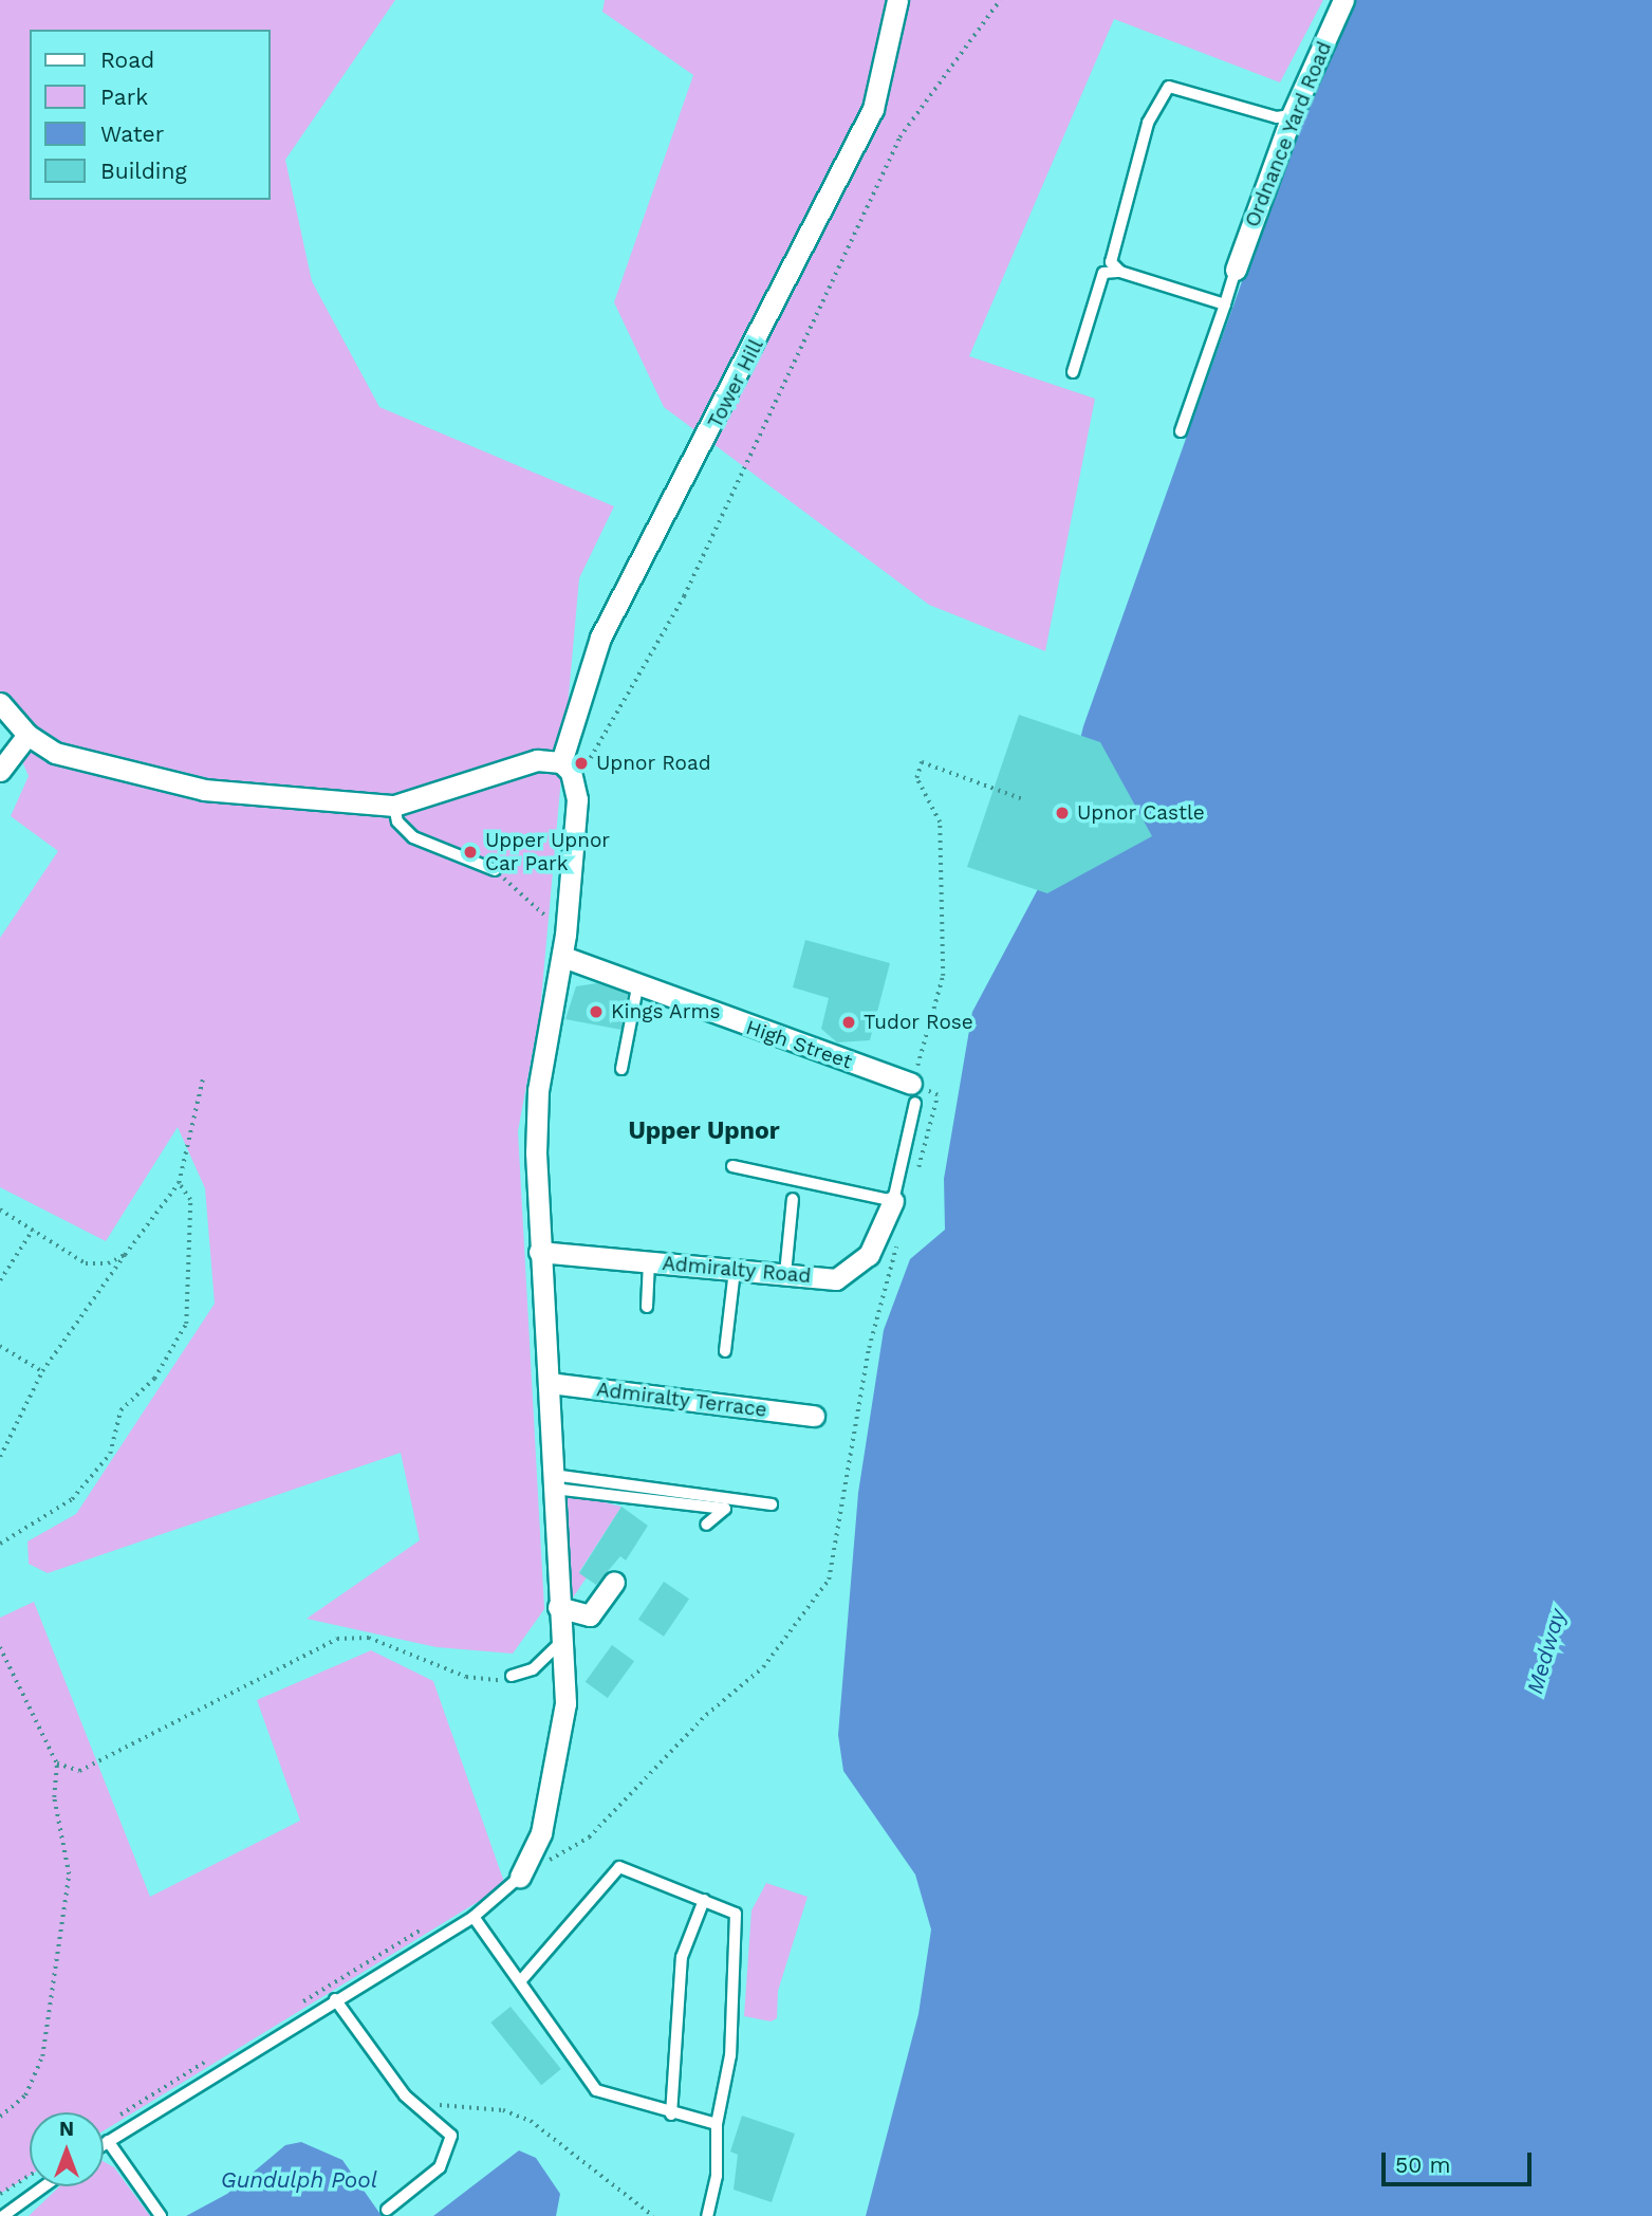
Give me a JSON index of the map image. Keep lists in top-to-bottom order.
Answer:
{
  "streets": {
    "street": [
      "Ordnance Yard Road",
      "Tower Hill",
      "High Street",
      "Admiralty Road",
      "Admiralty Terrace"
    ]
  },
  "districts": ["Upper Upnor"],
  "water": ["Medway", "Gundulph Pool"],
  "places": [
    "Upnor Road",
    "Upnor Castle",
    "Upper Upnor Car Park",
    "Kings Arms",
    "Tudor Rose"
  ],
  "legend": [
    "Road",
    "Park",
    "Water",
    "Building"
  ],
  "scale_bar": "50 m",
  "north": "top"
}
